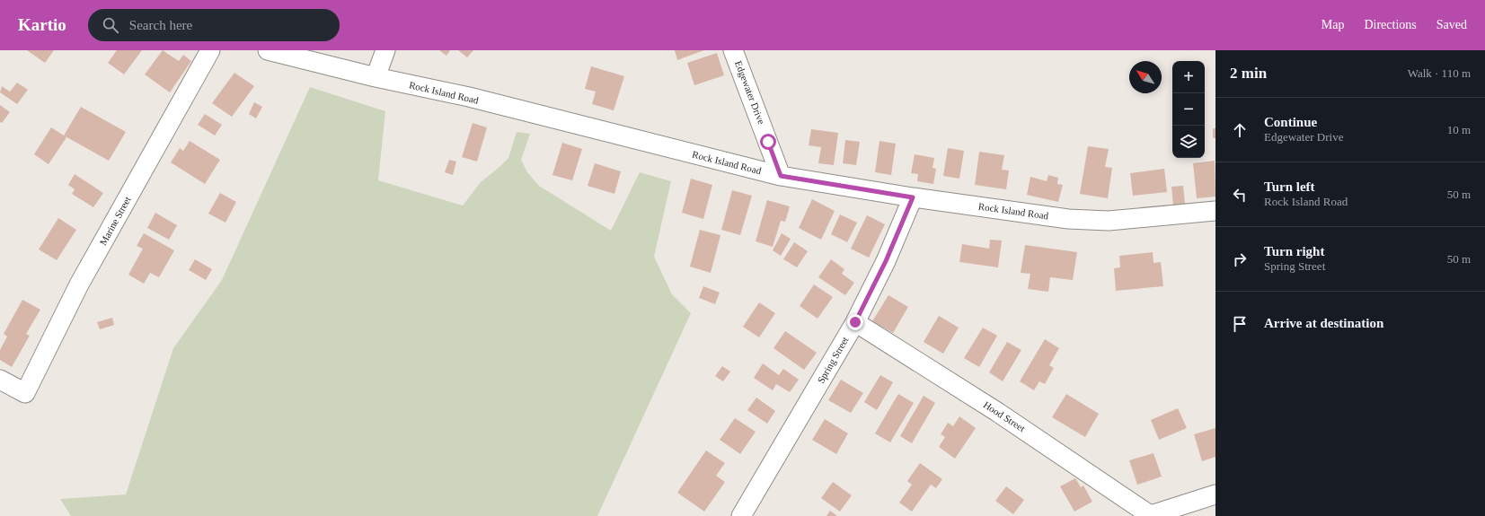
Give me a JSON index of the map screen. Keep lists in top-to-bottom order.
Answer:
{
  "streets": {
    "street": [
      "Rock Island Road",
      "Edgewater Drive",
      "Marine Street",
      "Spring Street",
      "Hood Street"
    ]
  },
  "crossings": [
    ["Rock Island Road", "Edgewater Drive"],
    ["Rock Island Road", "Spring Street"],
    ["Spring Street", "Hood Street"]
  ],
  "north": "top left",
  "page": {
    "header": "Kartio",
    "search": "Search here",
    "nav": ["Map", "Directions", "Saved"],
    "heading": ["2 min", "Walk · 110 m"],
    "map_buttons": ["+", "−"],
    "list": [
      ["Continue", "Edgewater Drive", "10 m"],
      ["Turn left", "Rock Island Road", "50 m"],
      ["Turn right", "Spring Street", "50 m"],
      "Arrive at destination"
    ]
  }
}
